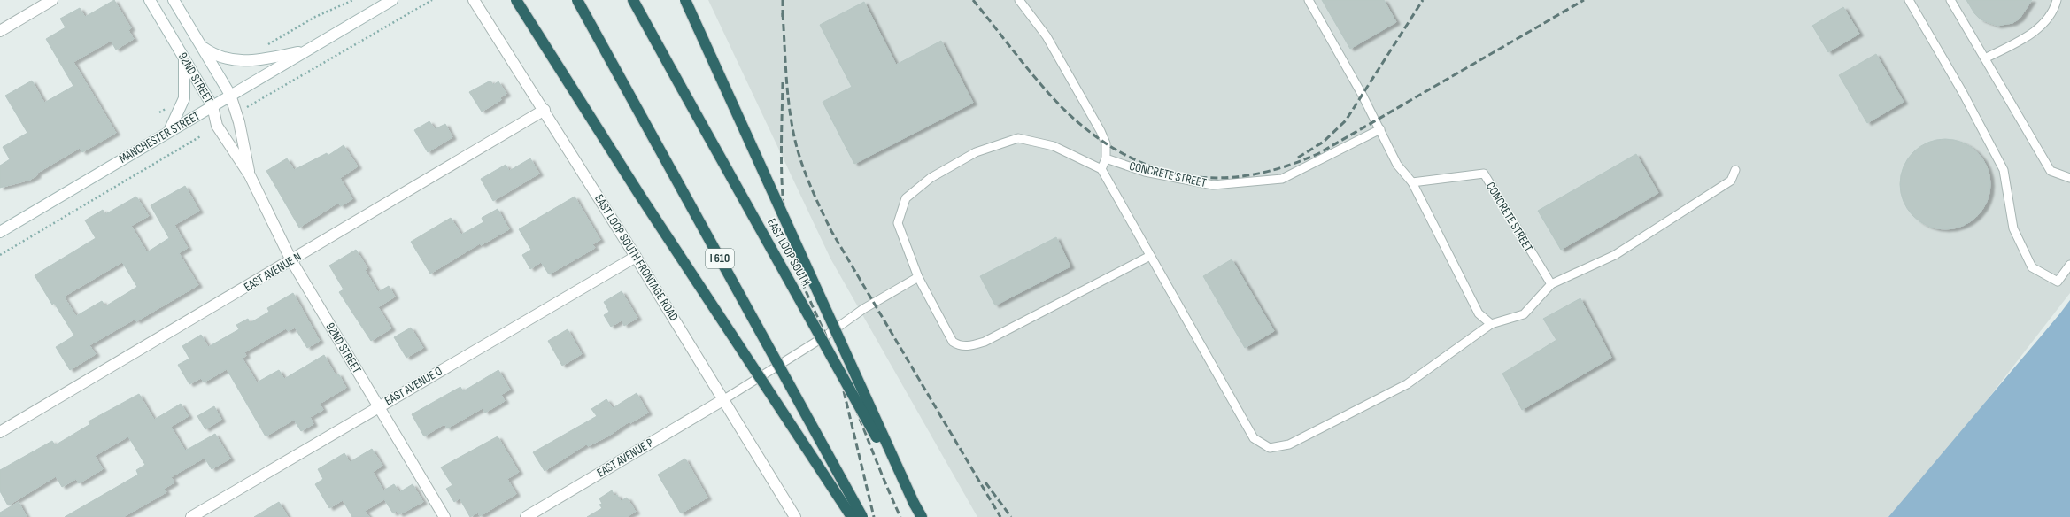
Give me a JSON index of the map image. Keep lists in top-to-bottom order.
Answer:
{
  "streets": {
    "highway": ["EAST LOOP SOUTH", "I 610"],
    "street": [
      "92ND STREET",
      "MANCHESTER STREET",
      "EAST LOOP SOUTH FRONTAGE ROAD",
      "EAST AVENUE N",
      "EAST AVENUE O",
      "EAST AVENUE P"
    ],
    "lane": ["CONCRETE STREET"]
  },
  "crossings": [
    ["92ND STREET", "MANCHESTER STREET"],
    ["92ND STREET", "EAST AVENUE N"],
    ["92ND STREET", "EAST AVENUE O"],
    ["EAST LOOP SOUTH FRONTAGE ROAD", "EAST AVENUE N"],
    ["EAST LOOP SOUTH FRONTAGE ROAD", "EAST AVENUE O"],
    ["EAST LOOP SOUTH FRONTAGE ROAD", "EAST AVENUE P"]
  ]
}
